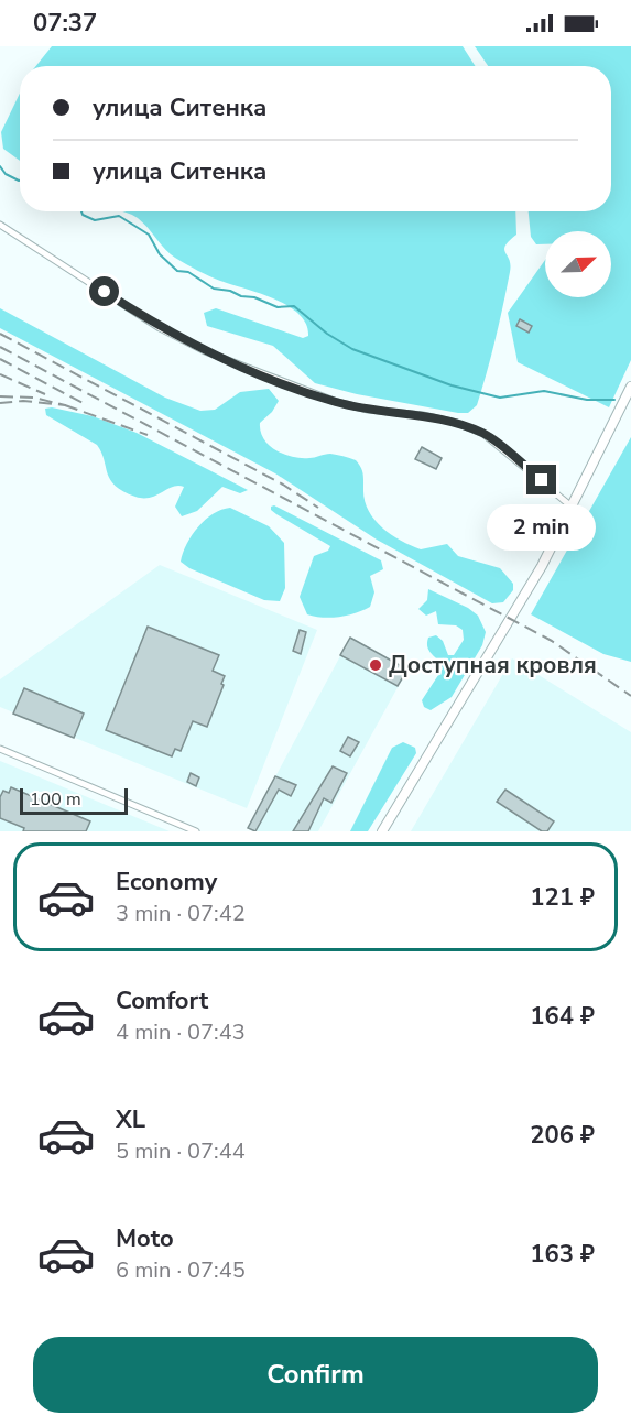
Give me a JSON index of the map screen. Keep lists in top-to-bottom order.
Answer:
{
  "places": ["Доступная кровля"],
  "scale_bar": "100 m",
  "north": "top right",
  "page": {
    "status": "07:37",
    "banner": ["улица Ситенка", "улица Ситенка"],
    "bubble": "2 min",
    "scale": "100 m",
    "list": [
      {
        "name": "Economy",
        "note": "3 min · 07:42",
        "value": "121 ₽"
      },
      {
        "name": "Comfort",
        "note": "4 min · 07:43",
        "value": "164 ₽"
      },
      {
        "name": "XL",
        "note": "5 min · 07:44",
        "value": "206 ₽"
      },
      {
        "name": "Moto",
        "note": "6 min · 07:45",
        "value": "163 ₽"
      }
    ],
    "buttons": "Confirm"
  }
}
